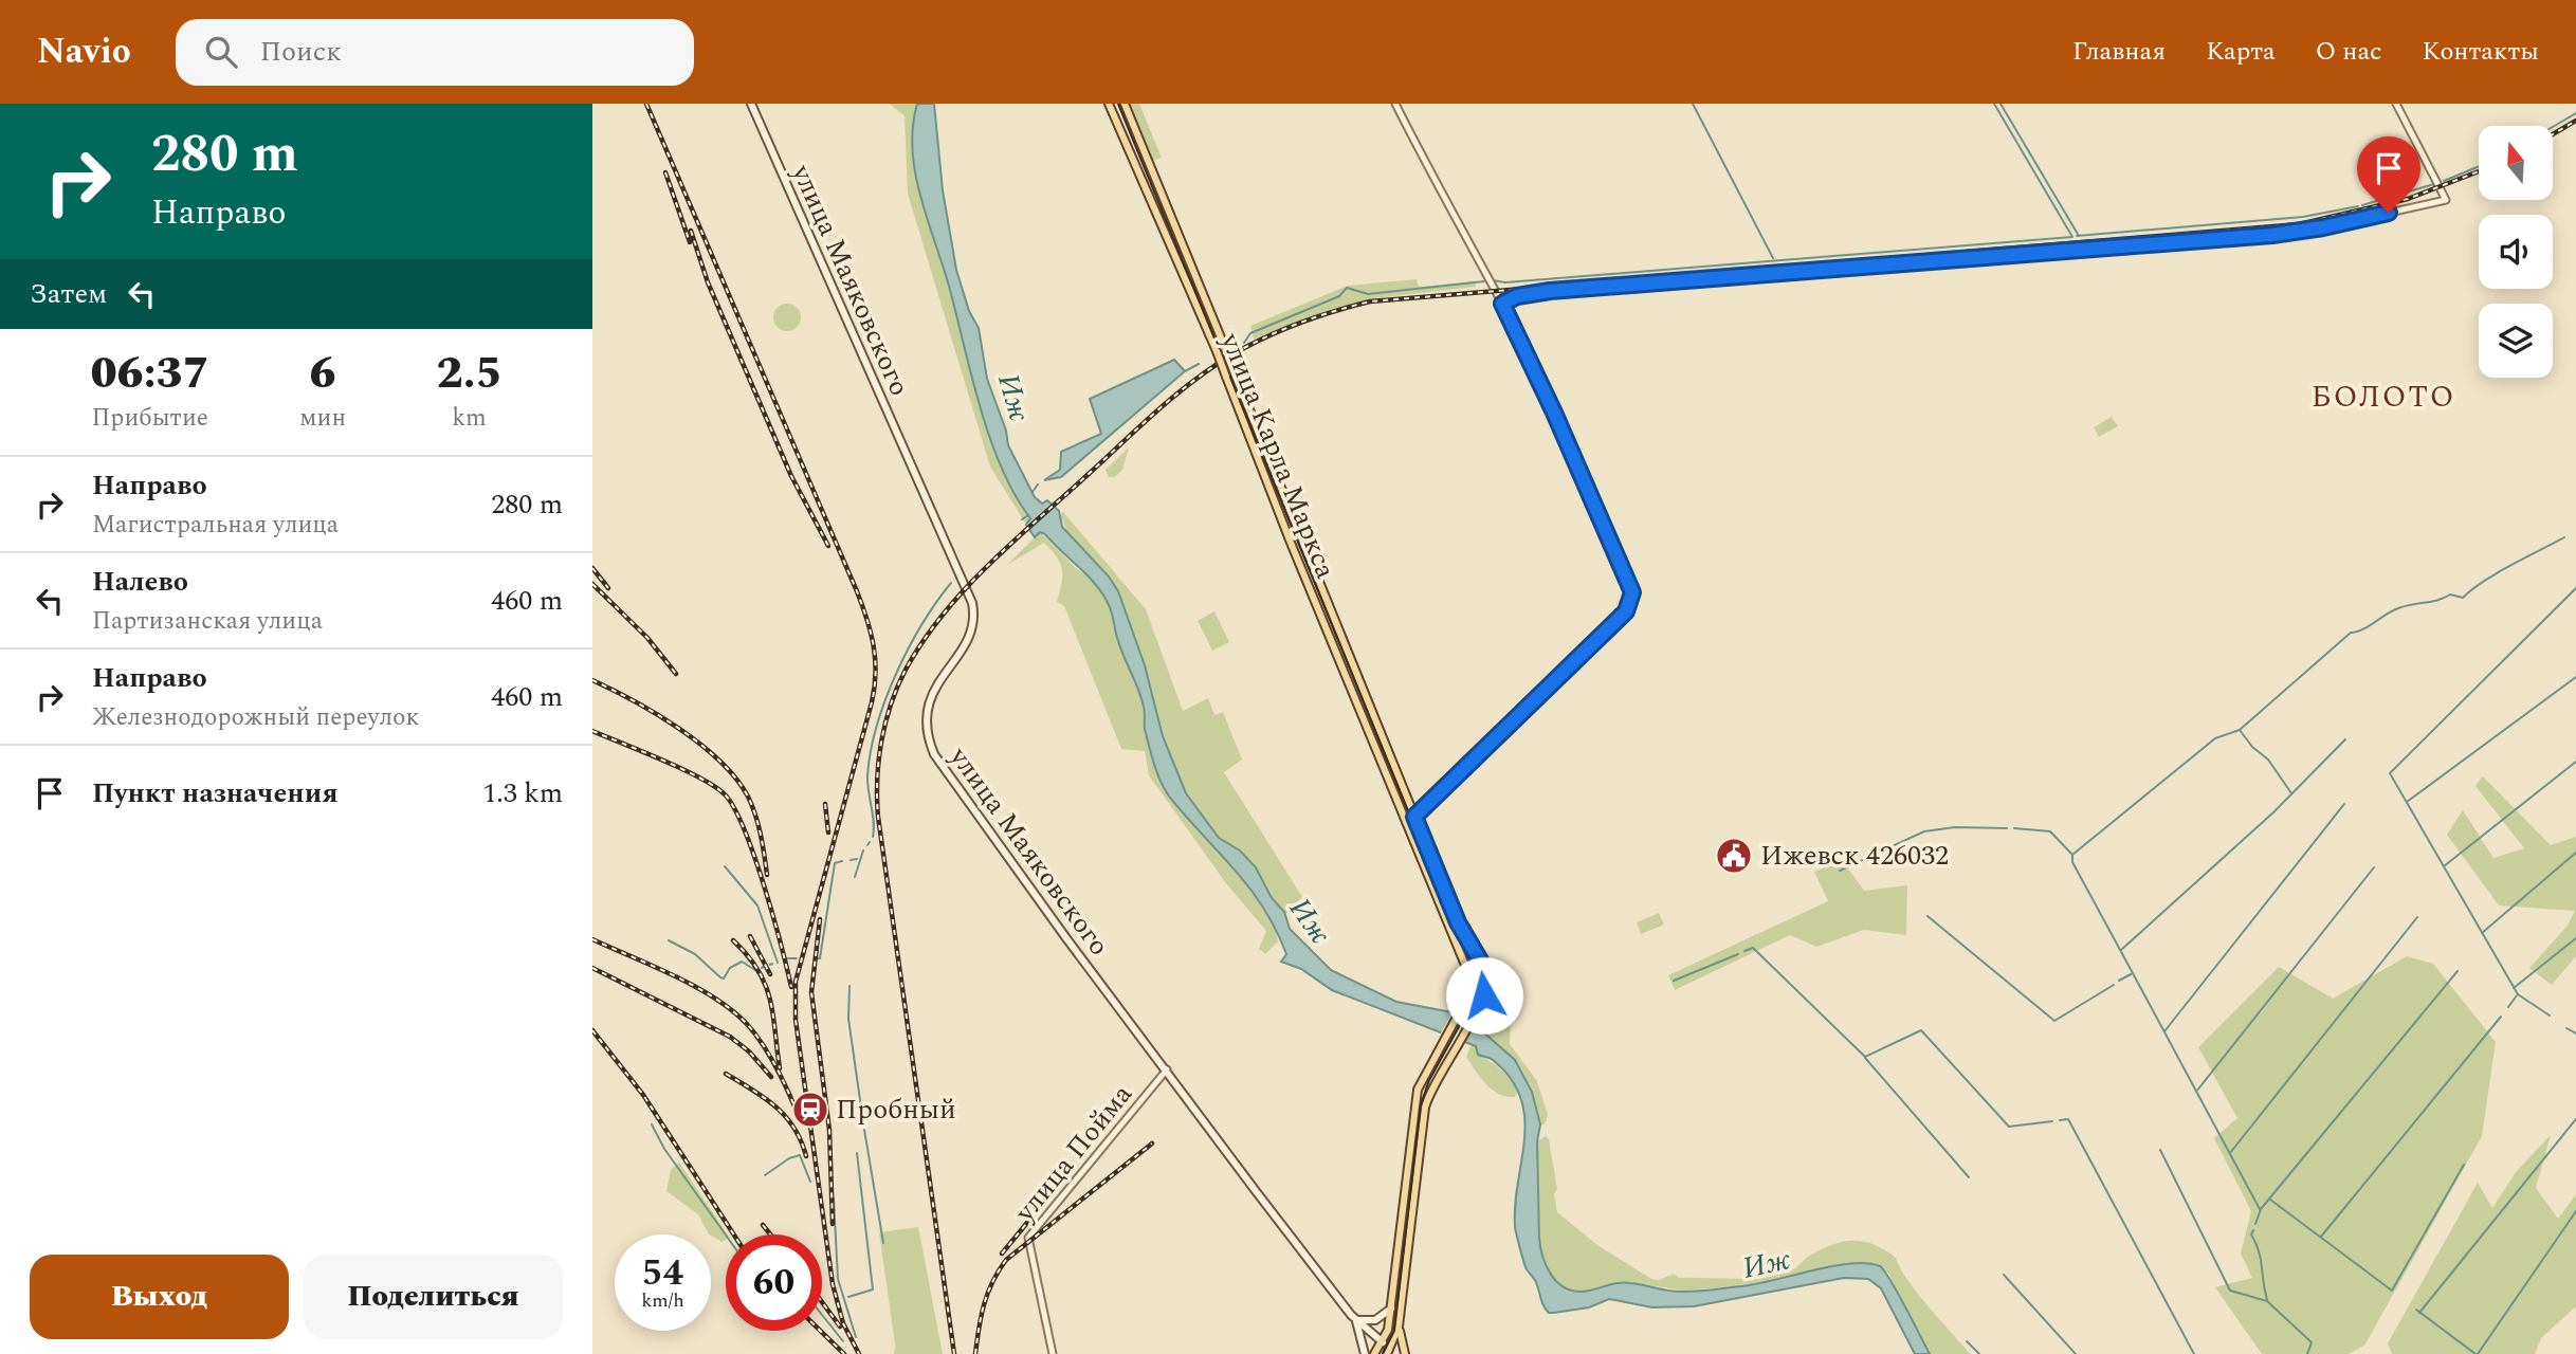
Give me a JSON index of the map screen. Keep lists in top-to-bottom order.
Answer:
{
  "streets": {
    "main road": ["улица Маяковского", "улица Карла Маркса"],
    "street": ["улица Пойма"]
  },
  "crossings": [
    ["улица Маяковского", "улица Пойма"]
  ],
  "districts": ["БОЛОТО"],
  "water": ["Иж"],
  "places": {
    "public building": ["Ижевск 426032"],
    "station": ["Пробный"]
  },
  "north": "top",
  "page": {
    "header": "Navio",
    "search": "Поиск",
    "nav": [
      "Главная",
      "Карта",
      "О нас",
      "Контакты"
    ],
    "turn": ["280 m", "Направо"],
    "then": "Затем",
    "eta": [
      "06:37",
      "Прибытие",
      "6",
      "мин",
      "2.5",
      "km"
    ],
    "list": [
      {
        "name": "Направо",
        "note": "Магистральная улица",
        "value": "280 m"
      },
      {
        "name": "Налево",
        "note": "Партизанская улица",
        "value": "460 m"
      },
      {
        "name": "Направо",
        "note": "Железнодорожный переулок",
        "value": "460 m"
      },
      {
        "name": "Пункт назначения",
        "value": "1.3 km"
      }
    ],
    "speed": "54 km/h",
    "limit": "60",
    "buttons": ["Выход", "Поделиться"]
  }
}
